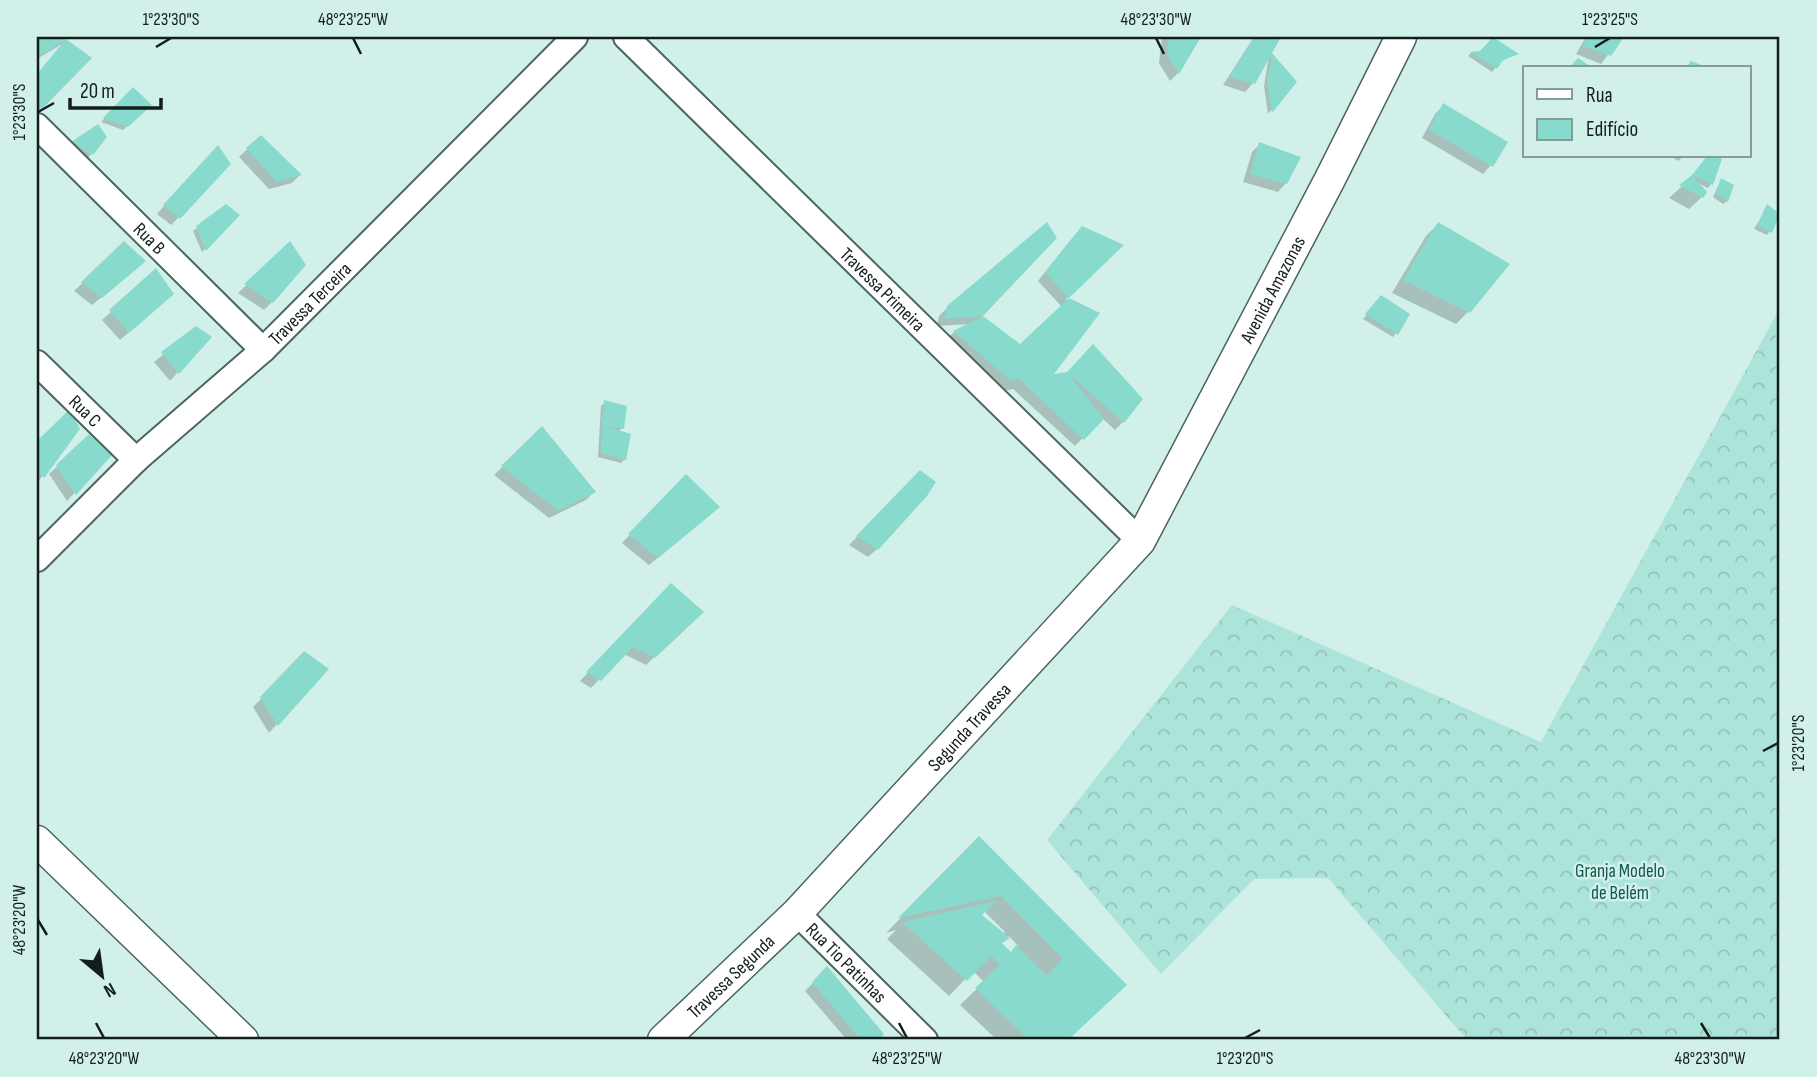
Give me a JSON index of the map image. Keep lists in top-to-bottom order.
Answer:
{
  "streets": {
    "street": [
      "Rua B",
      "Travessa Primeira",
      "Avenida Amazonas",
      "Travessa Terceira",
      "Rua C",
      "Segunda Travessa",
      "Rua Tio Patinhas",
      "Travessa Segunda"
    ]
  },
  "crossings": [
    ["Rua B", "Travessa Terceira"],
    ["Travessa Primeira", "Avenida Amazonas"],
    ["Travessa Primeira", "Segunda Travessa"],
    ["Avenida Amazonas", "Segunda Travessa"],
    ["Travessa Terceira", "Rua C"],
    ["Segunda Travessa", "Rua Tio Patinhas"],
    ["Segunda Travessa", "Travessa Segunda"],
    ["Rua Tio Patinhas", "Travessa Segunda"]
  ],
  "parks": ["Granja Modelo de Belém"],
  "legend": ["Rua", "Edifício"],
  "scale_bar": "20 m",
  "north": "bottom right",
  "coordinates": [
    "1°23'30\"S",
    "48°23'25\"W",
    "48°23'30\"W",
    "1°23'25\"S",
    "1°23'20\"S",
    "48°23'20\"W"
  ]
}
